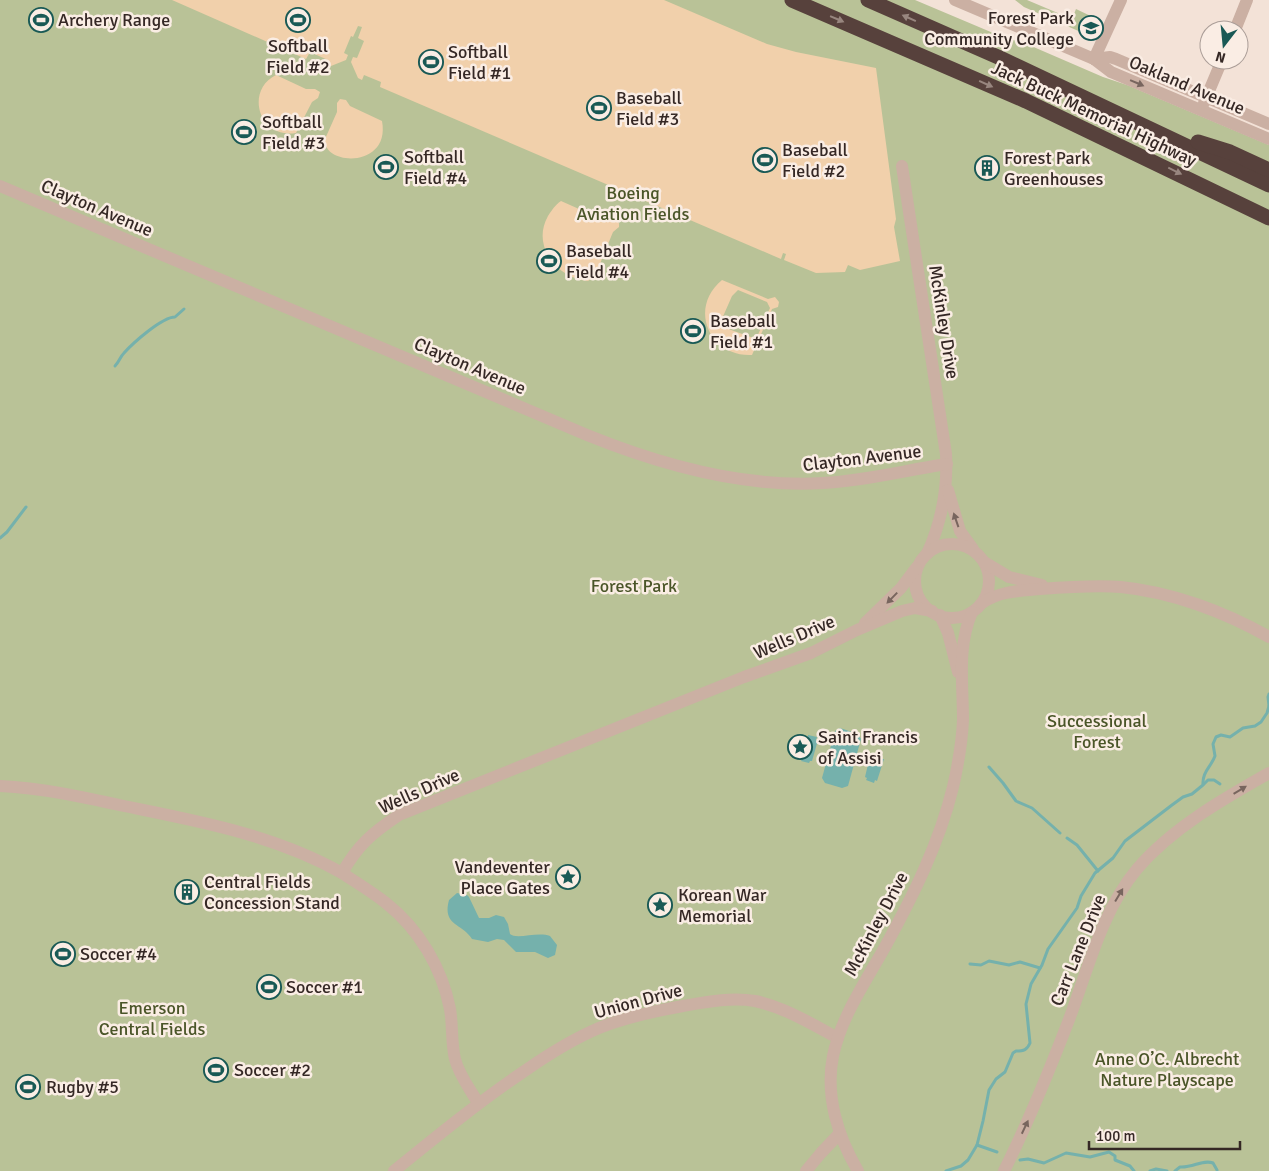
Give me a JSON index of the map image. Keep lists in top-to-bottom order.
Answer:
{
  "streets": {
    "highway": ["Jack Buck Memorial Highway"],
    "street": [
      "Oakland Avenue",
      "Clayton Avenue",
      "McKinley Drive",
      "Wells Drive",
      "Carr Lane Drive",
      "Union Drive"
    ]
  },
  "crossings": [
    ["Clayton Avenue", "McKinley Drive"],
    ["McKinley Drive", "Wells Drive"],
    ["McKinley Drive", "Union Drive"]
  ],
  "one_way": ["Carr Lane Drive"],
  "parks": [
    "Boeing Aviation Fields",
    "Forest Park",
    "Successional Forest",
    "Emerson Central Fields",
    "Anne O’C. Albrecht Nature Playscape"
  ],
  "places": {
    "sports": [
      "Archery Range",
      "Softball Field #2",
      "Softball Field #1",
      "Baseball Field #3",
      "Softball Field #3",
      "Baseball Field #2",
      "Softball Field #4",
      "Baseball Field #4",
      "Baseball Field #1",
      "Soccer #4",
      "Soccer #1",
      "Soccer #2",
      "Rugby #5"
    ],
    "school or university": ["Forest Park Community College"],
    "building": ["Forest Park Greenhouses", "Central Fields Concession Stand"],
    "place": ["Saint Francis of Assisi", "Vandeventer Place Gates", "Korean War Memorial"]
  },
  "scale_bar": "100 m",
  "north": "bottom"
}
